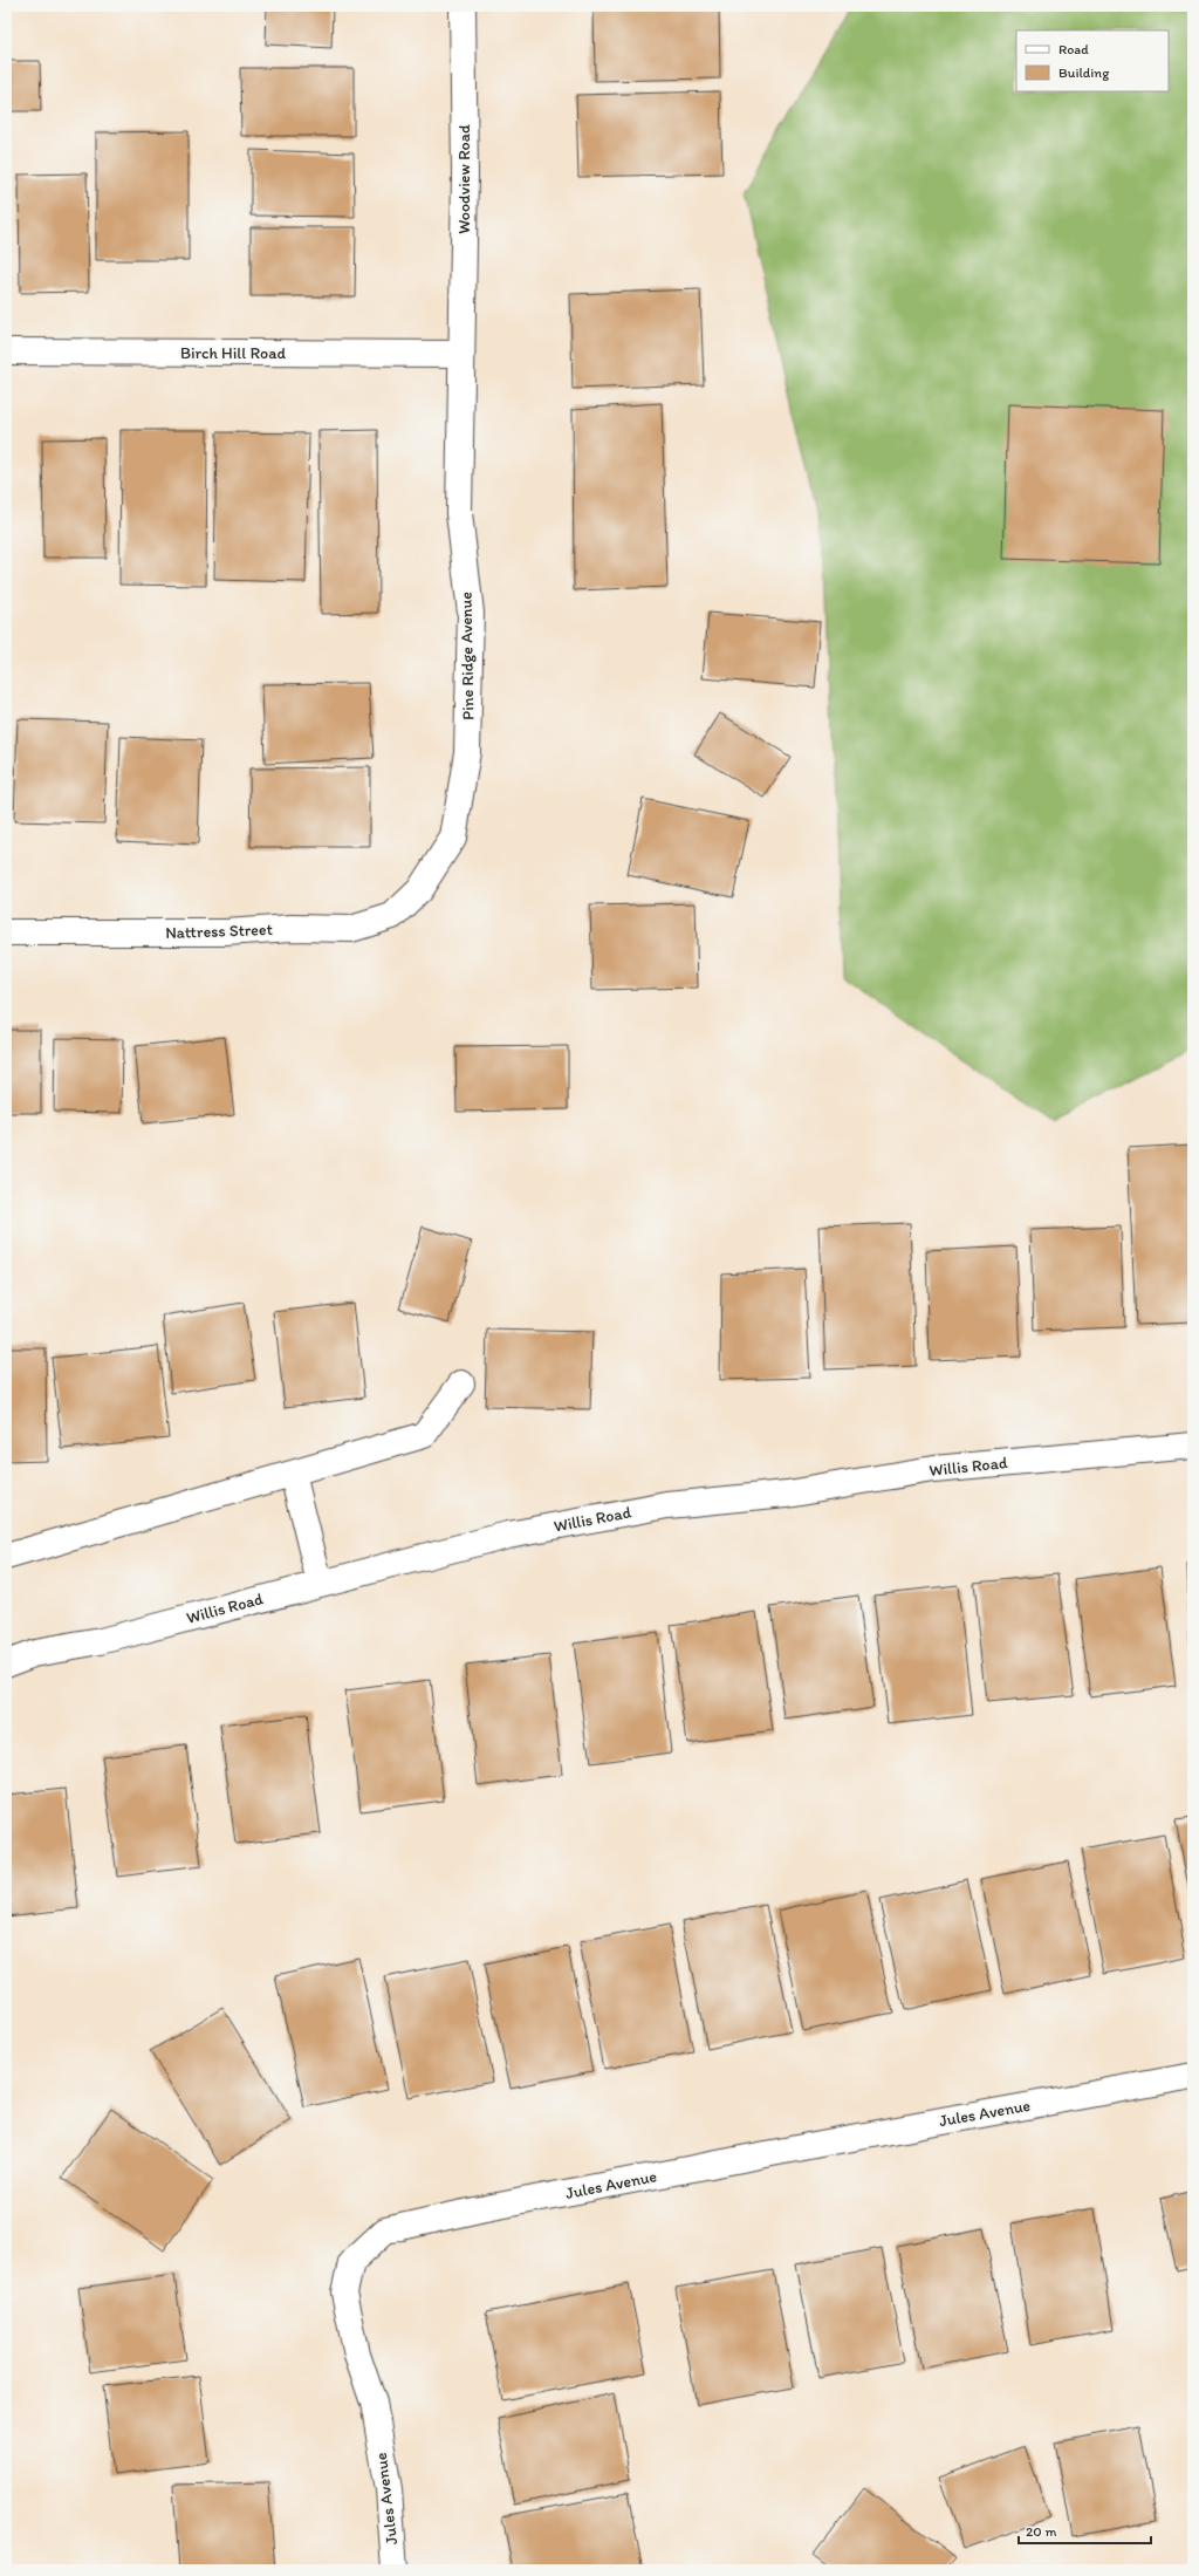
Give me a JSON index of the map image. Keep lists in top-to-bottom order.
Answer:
{
  "streets": {
    "street": [
      "Woodview Road",
      "Birch Hill Road",
      "Pine Ridge Avenue",
      "Nattress Street",
      "Willis Road",
      "Jules Avenue"
    ]
  },
  "crossings": [
    ["Woodview Road", "Birch Hill Road"],
    ["Woodview Road", "Pine Ridge Avenue"],
    ["Birch Hill Road", "Pine Ridge Avenue"],
    ["Pine Ridge Avenue", "Nattress Street"]
  ],
  "legend": ["Road", "Building"],
  "scale_bar": "20 m"
}
